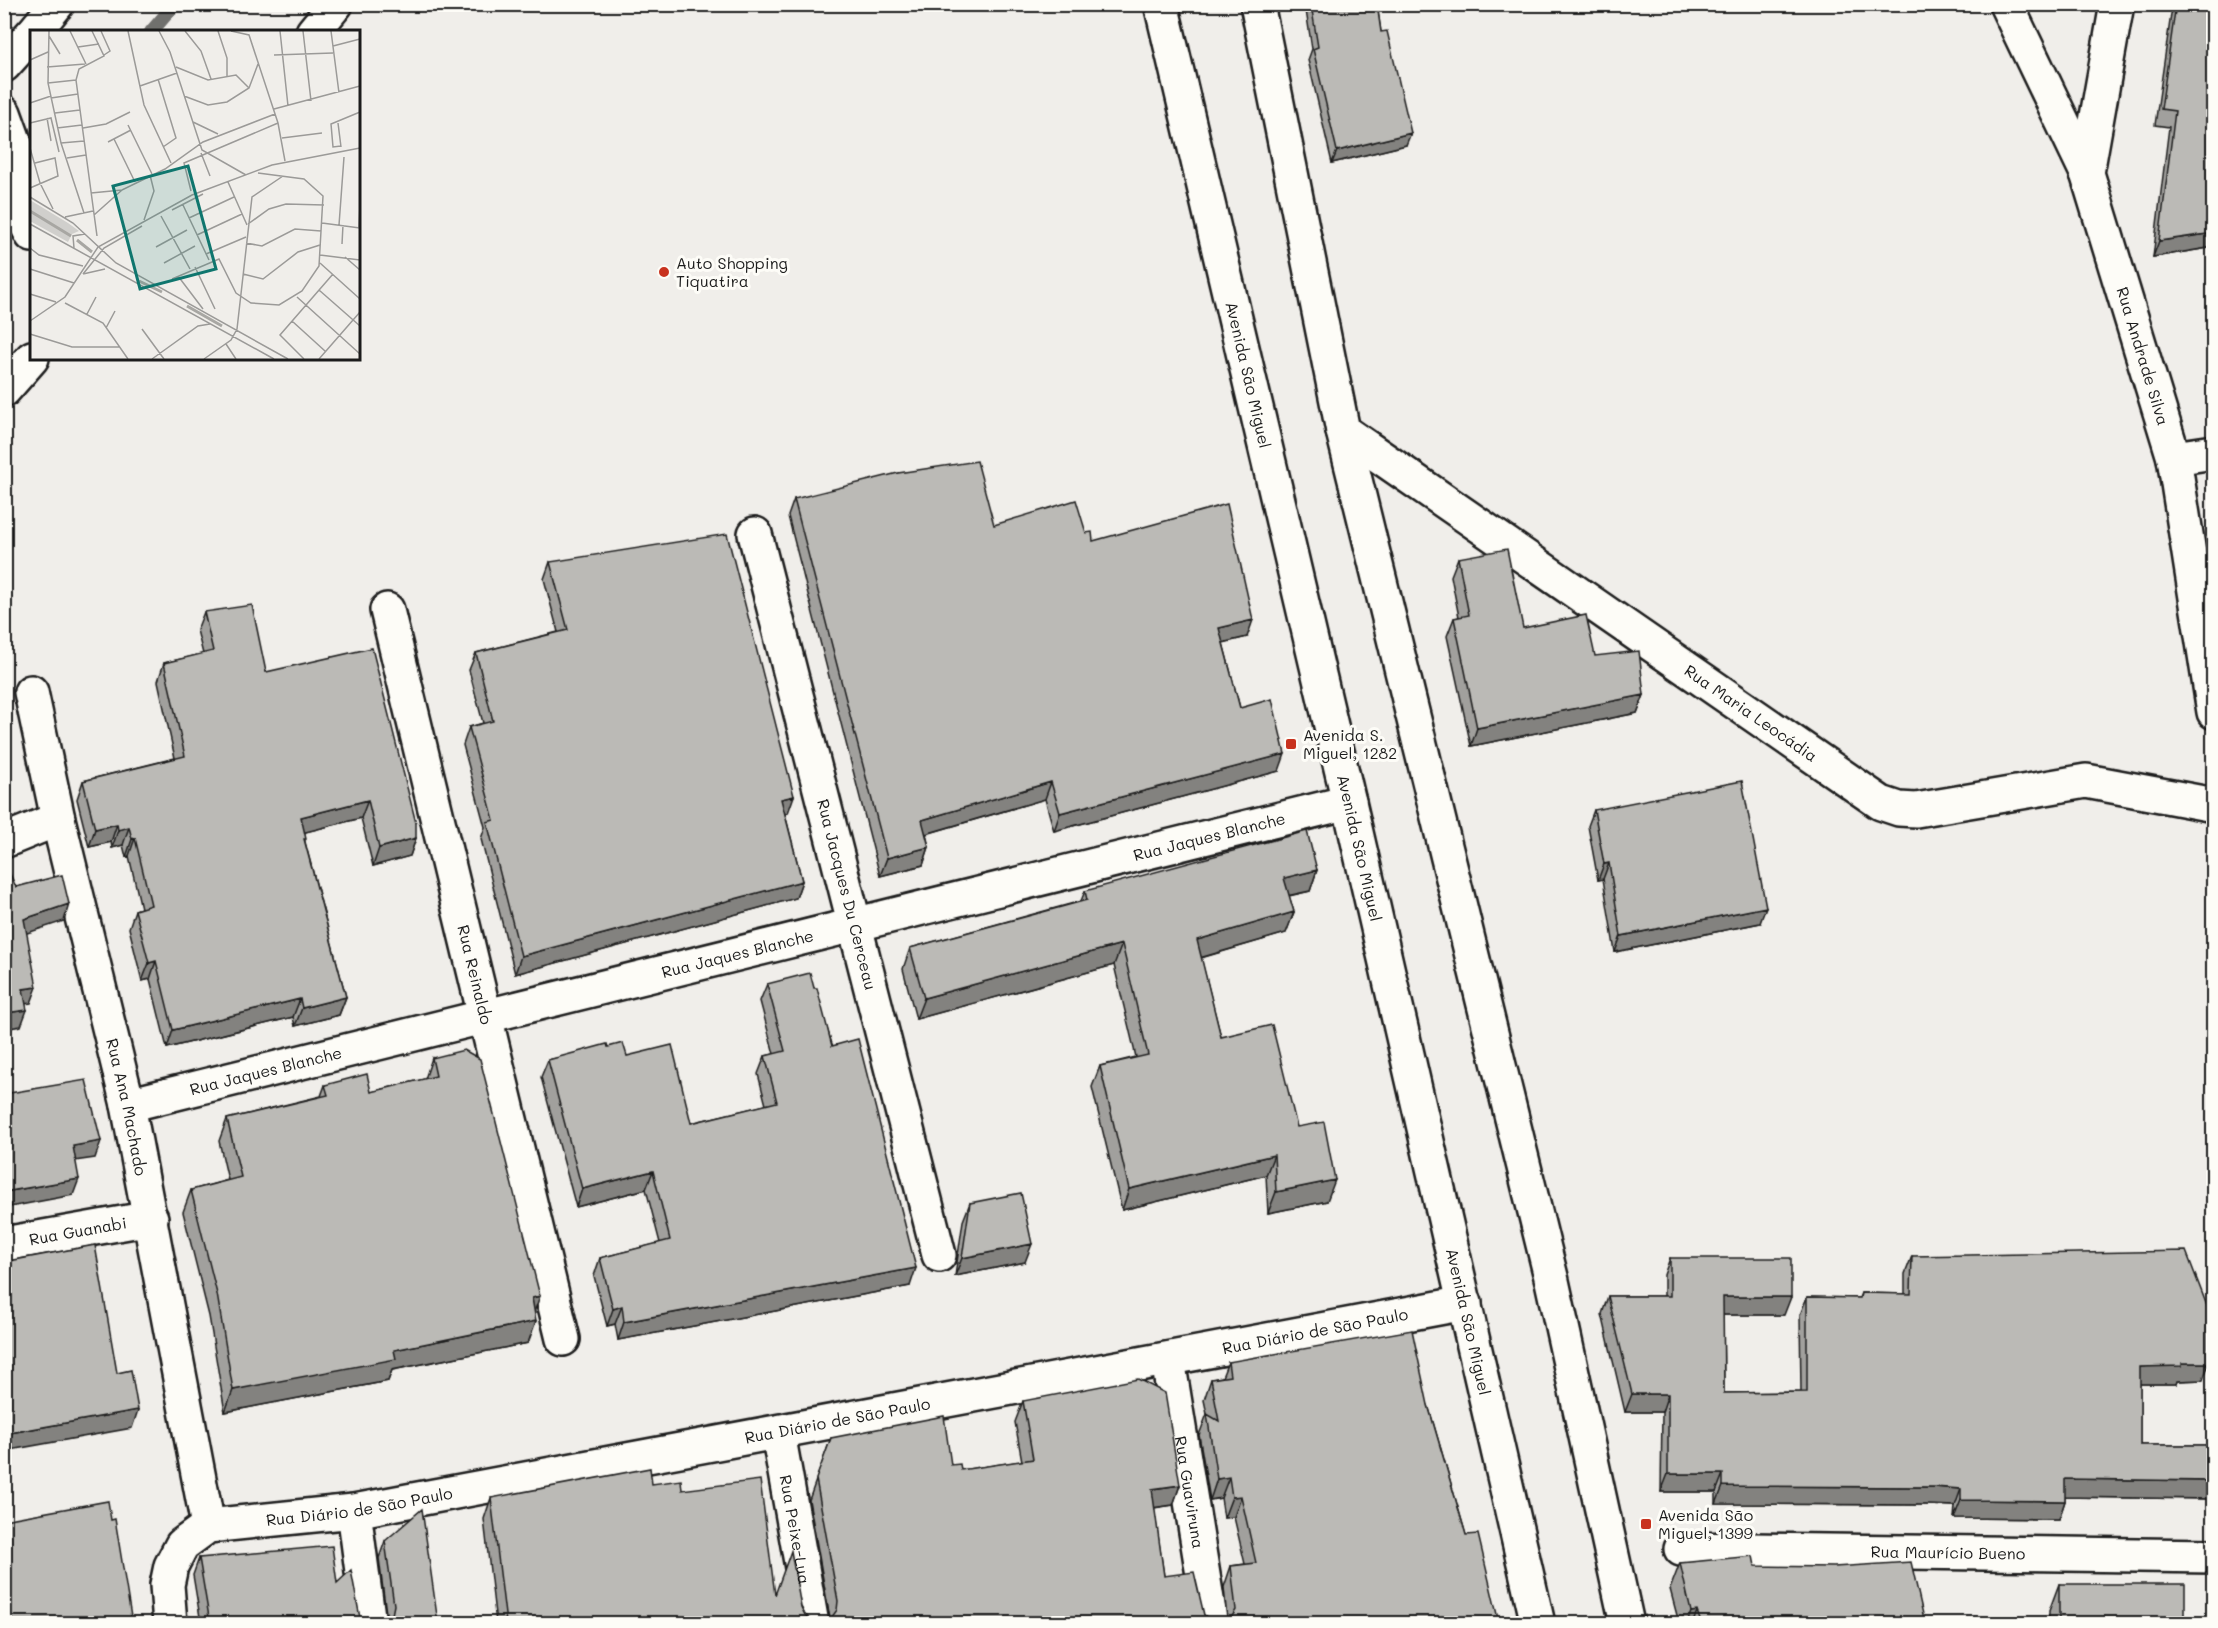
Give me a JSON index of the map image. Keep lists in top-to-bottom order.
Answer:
{
  "streets": {
    "street": [
      "Rua Andrade Silva",
      "Avenida São Miguel",
      "Rua Maria Leocádia",
      "Rua Jaques Blanche",
      "Rua Jacques Du Cerceau",
      "Rua Reinaldo",
      "Rua Ana Machado",
      "Rua Guanabi",
      "Rua Diário de São Paulo",
      "Rua Guaviruna",
      "Rua Peixe-Lua",
      "Rua Maurício Bueno"
    ]
  },
  "crossings": [
    ["Avenida São Miguel", "Rua Jaques Blanche"],
    ["Avenida São Miguel", "Rua Diário de São Paulo"],
    ["Rua Jaques Blanche", "Rua Jacques Du Cerceau"],
    ["Rua Jaques Blanche", "Rua Reinaldo"],
    ["Rua Jaques Blanche", "Rua Ana Machado"],
    ["Rua Ana Machado", "Rua Guanabi"],
    ["Rua Ana Machado", "Rua Diário de São Paulo"],
    ["Rua Diário de São Paulo", "Rua Guaviruna"],
    ["Rua Diário de São Paulo", "Rua Peixe-Lua"]
  ],
  "places": {
    "other": ["Auto Shopping Tiquatira"],
    "transit": ["Avenida S. Miguel, 1282", "Avenida São Miguel, 1399"]
  }
}
